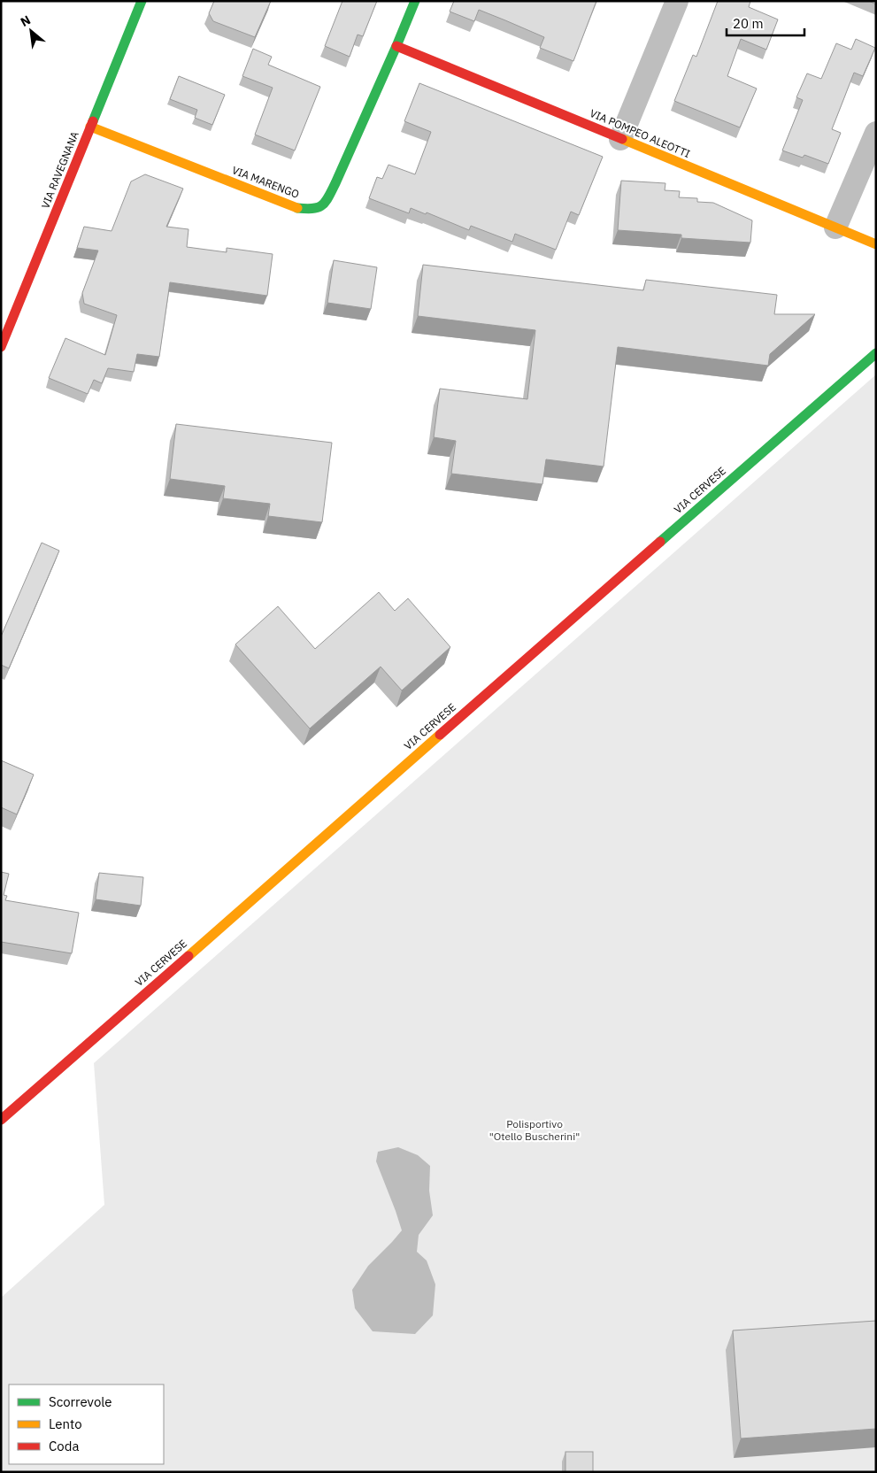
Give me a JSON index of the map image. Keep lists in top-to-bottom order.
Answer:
{
  "streets": {
    "main road": [
      "VIA POMPEO ALEOTTI",
      "VIA RAVEGNANA",
      "VIA MARENGO",
      "VIA CERVESE"
    ]
  },
  "crossings": [
    ["VIA POMPEO ALEOTTI", "VIA MARENGO"],
    ["VIA RAVEGNANA", "VIA MARENGO"]
  ],
  "parks": ["Polisportivo \"Otello Buscherini\""],
  "legend": ["Scorrevole", "Lento", "Coda"],
  "scale_bar": "20 m",
  "north": "top left"
}
